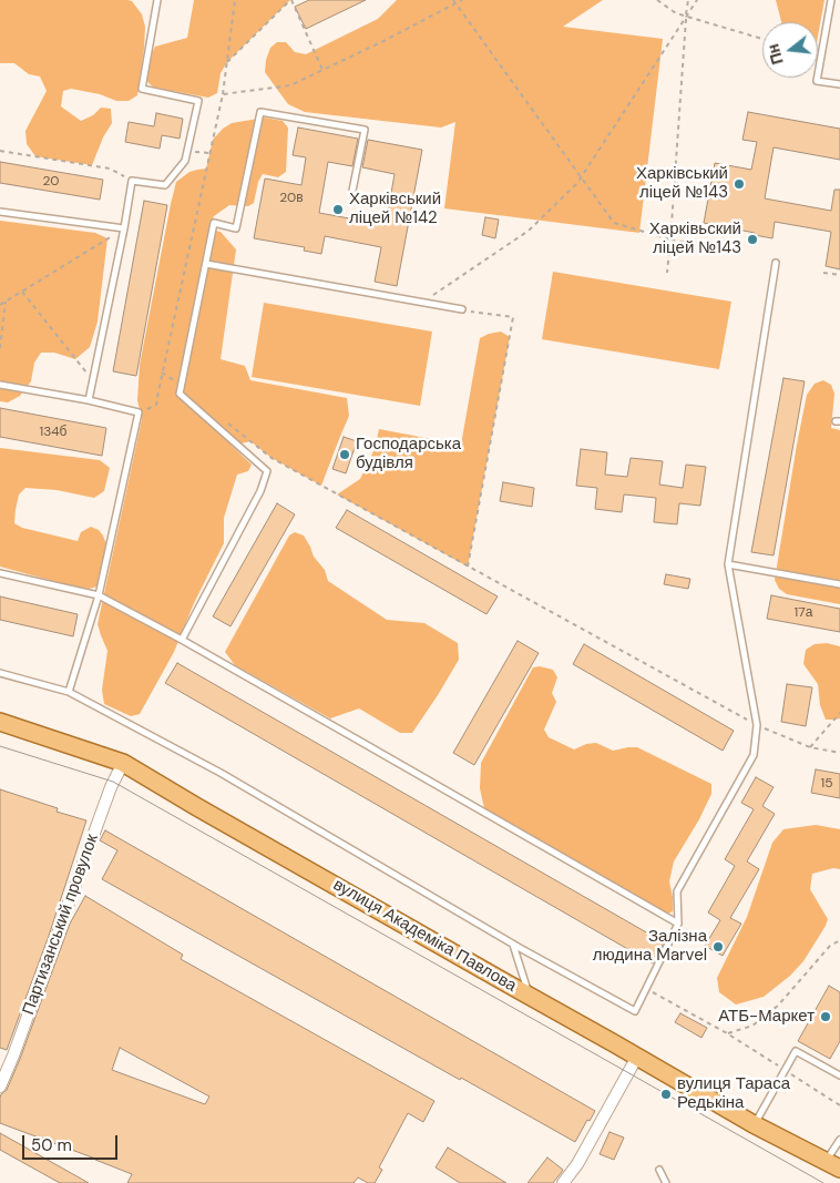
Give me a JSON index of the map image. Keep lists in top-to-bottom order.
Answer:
{
  "streets": {
    "main road": ["вулиця Академіка Павлова"],
    "street": ["Партизанський провулок"]
  },
  "crossings": [
    ["Партизанський провулок", "вулиця Академіка Павлова"]
  ],
  "places": [
    "Харківський ліцей №143",
    "Харківський ліцей №142",
    "Харківьский ліцей №143",
    "Господарська будівля",
    "Залізна людина Marvel",
    "АТБ-Маркет",
    "вулиця Тараса Редькіна"
  ],
  "house_numbers": [
    "20",
    "20в",
    "134б",
    "17а",
    "15"
  ],
  "scale_bar": "50 m",
  "north": "left"
}
